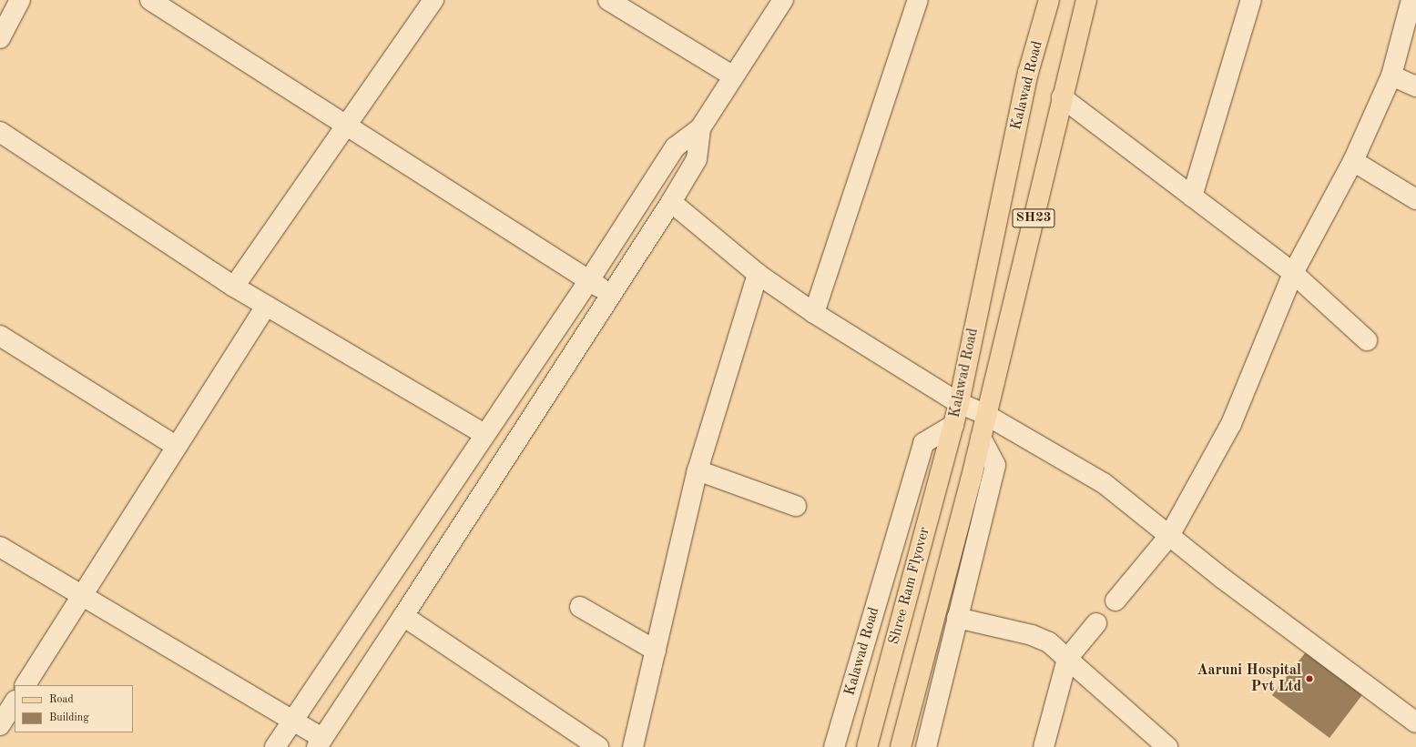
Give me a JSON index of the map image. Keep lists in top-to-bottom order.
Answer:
{
  "streets": {
    "main road": ["Kalawad Road", "SH23", "Shree Ram Flyover"]
  },
  "crossings": [
    ["Kalawad Road", "Shree Ram Flyover"]
  ],
  "places": ["Aaruni Hospital Pvt Ltd"],
  "legend": ["Road", "Building"]
}
